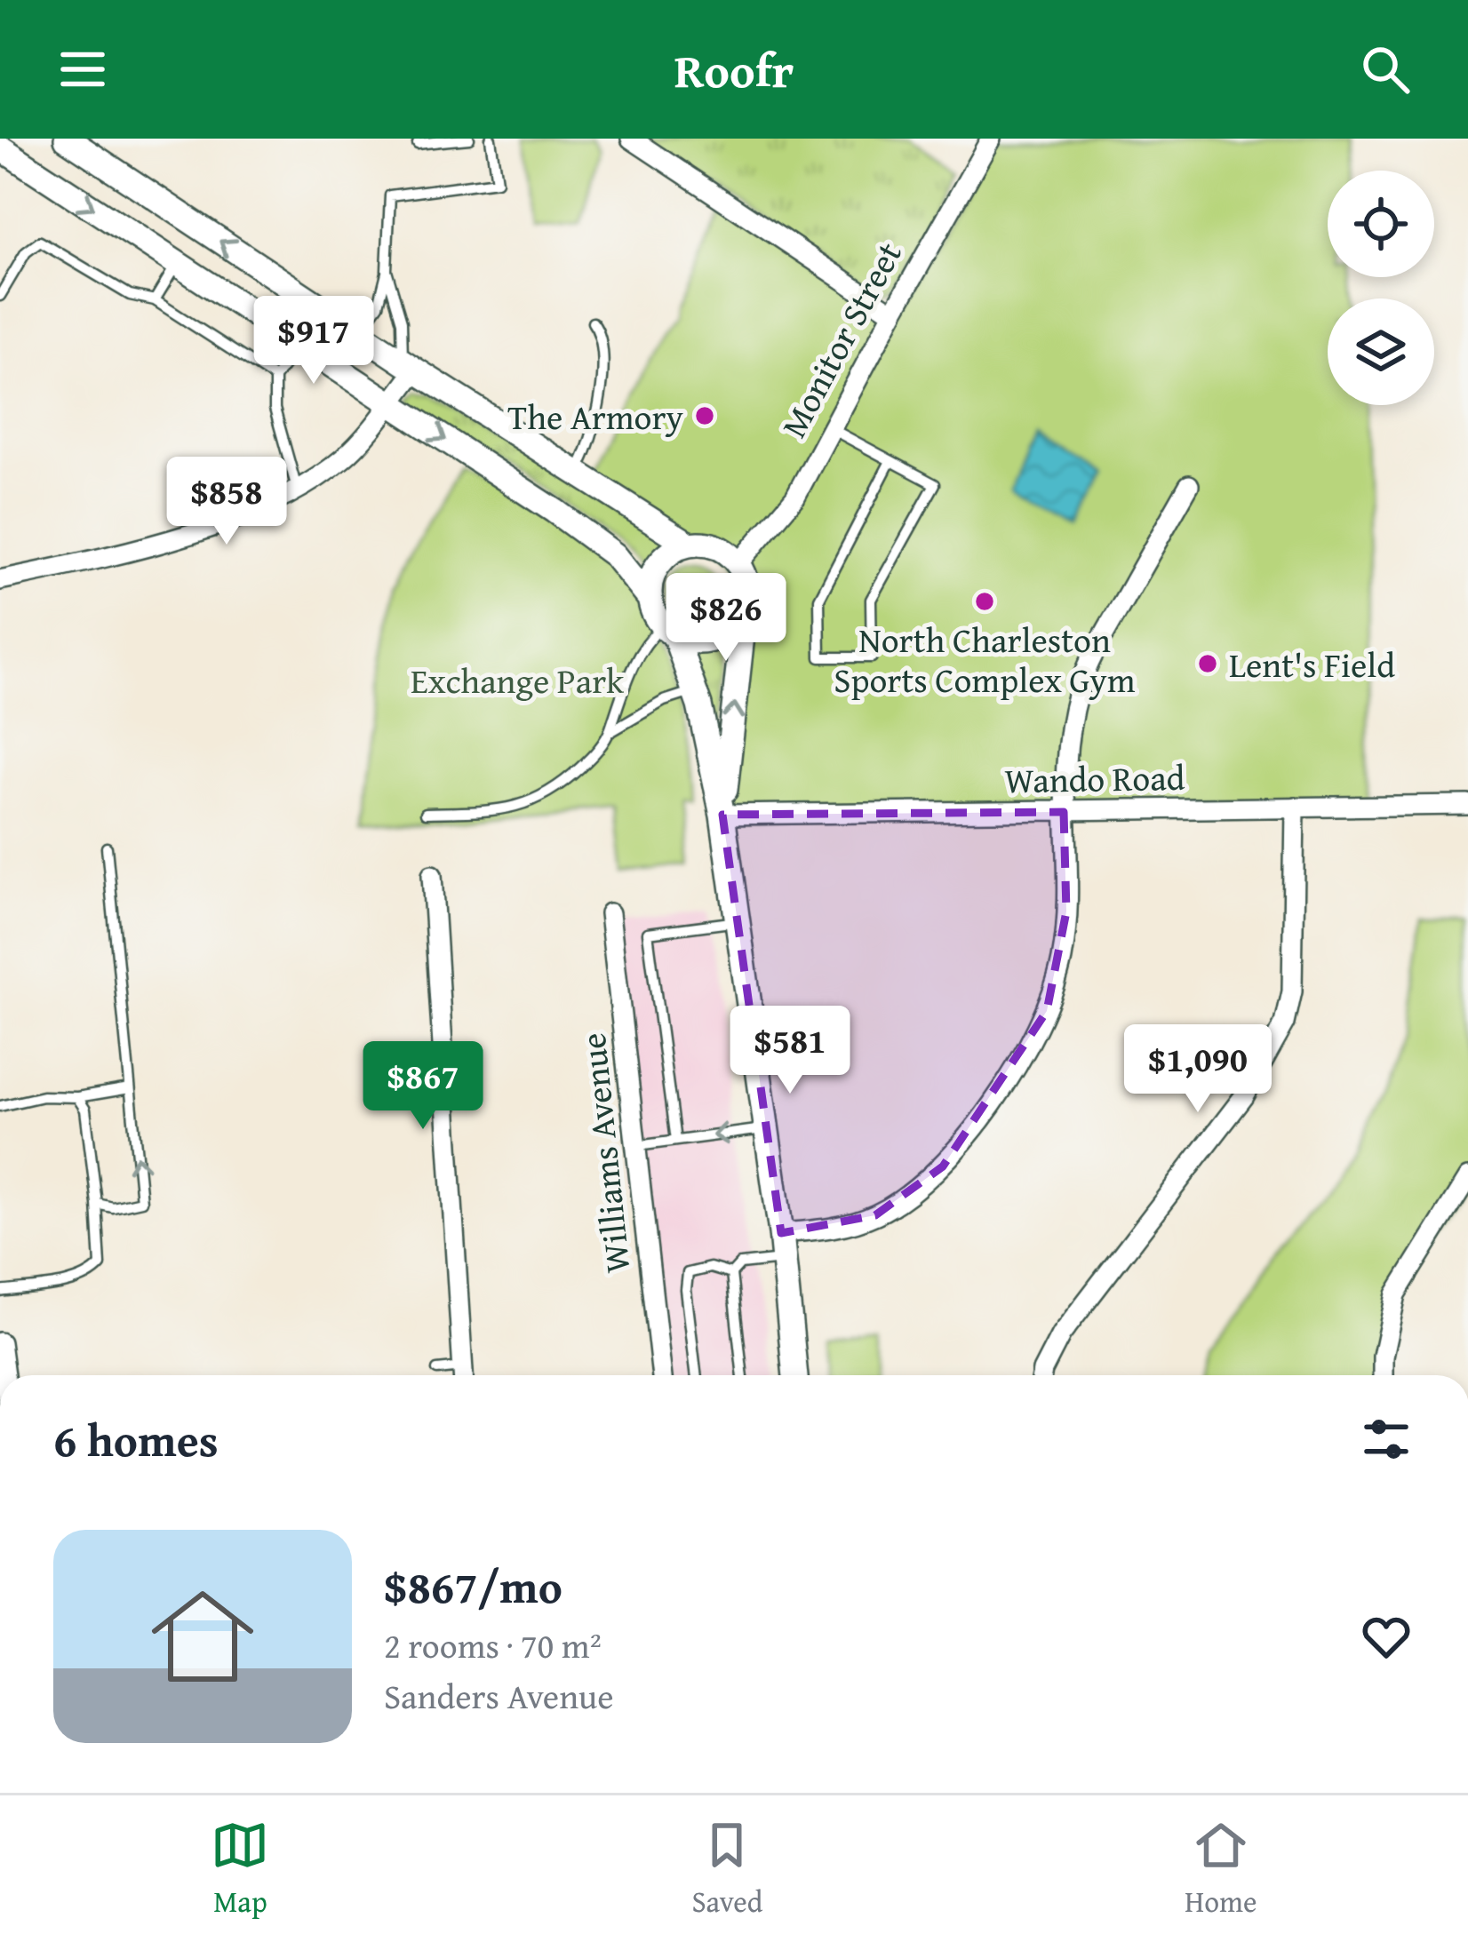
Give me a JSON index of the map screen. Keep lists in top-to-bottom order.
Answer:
{
  "streets": {
    "street": ["Monitor Street", "Wando Road", "Williams Avenue"]
  },
  "parks": ["Exchange Park"],
  "places": ["The Armory", "North Charleston Sports Complex Gym", "Lent's Field"],
  "page": {
    "header": "Roofr",
    "price": [
      "$917",
      "$858",
      "$826",
      "$581",
      "$1,090",
      "$867"
    ],
    "heading": "6 homes",
    "list": [
      {
        "name": "$867/mo",
        "note": "2 rooms · 70 m² · Sanders Avenue"
      }
    ],
    "tabs": ["Map", "Saved", "Home"]
  }
}
